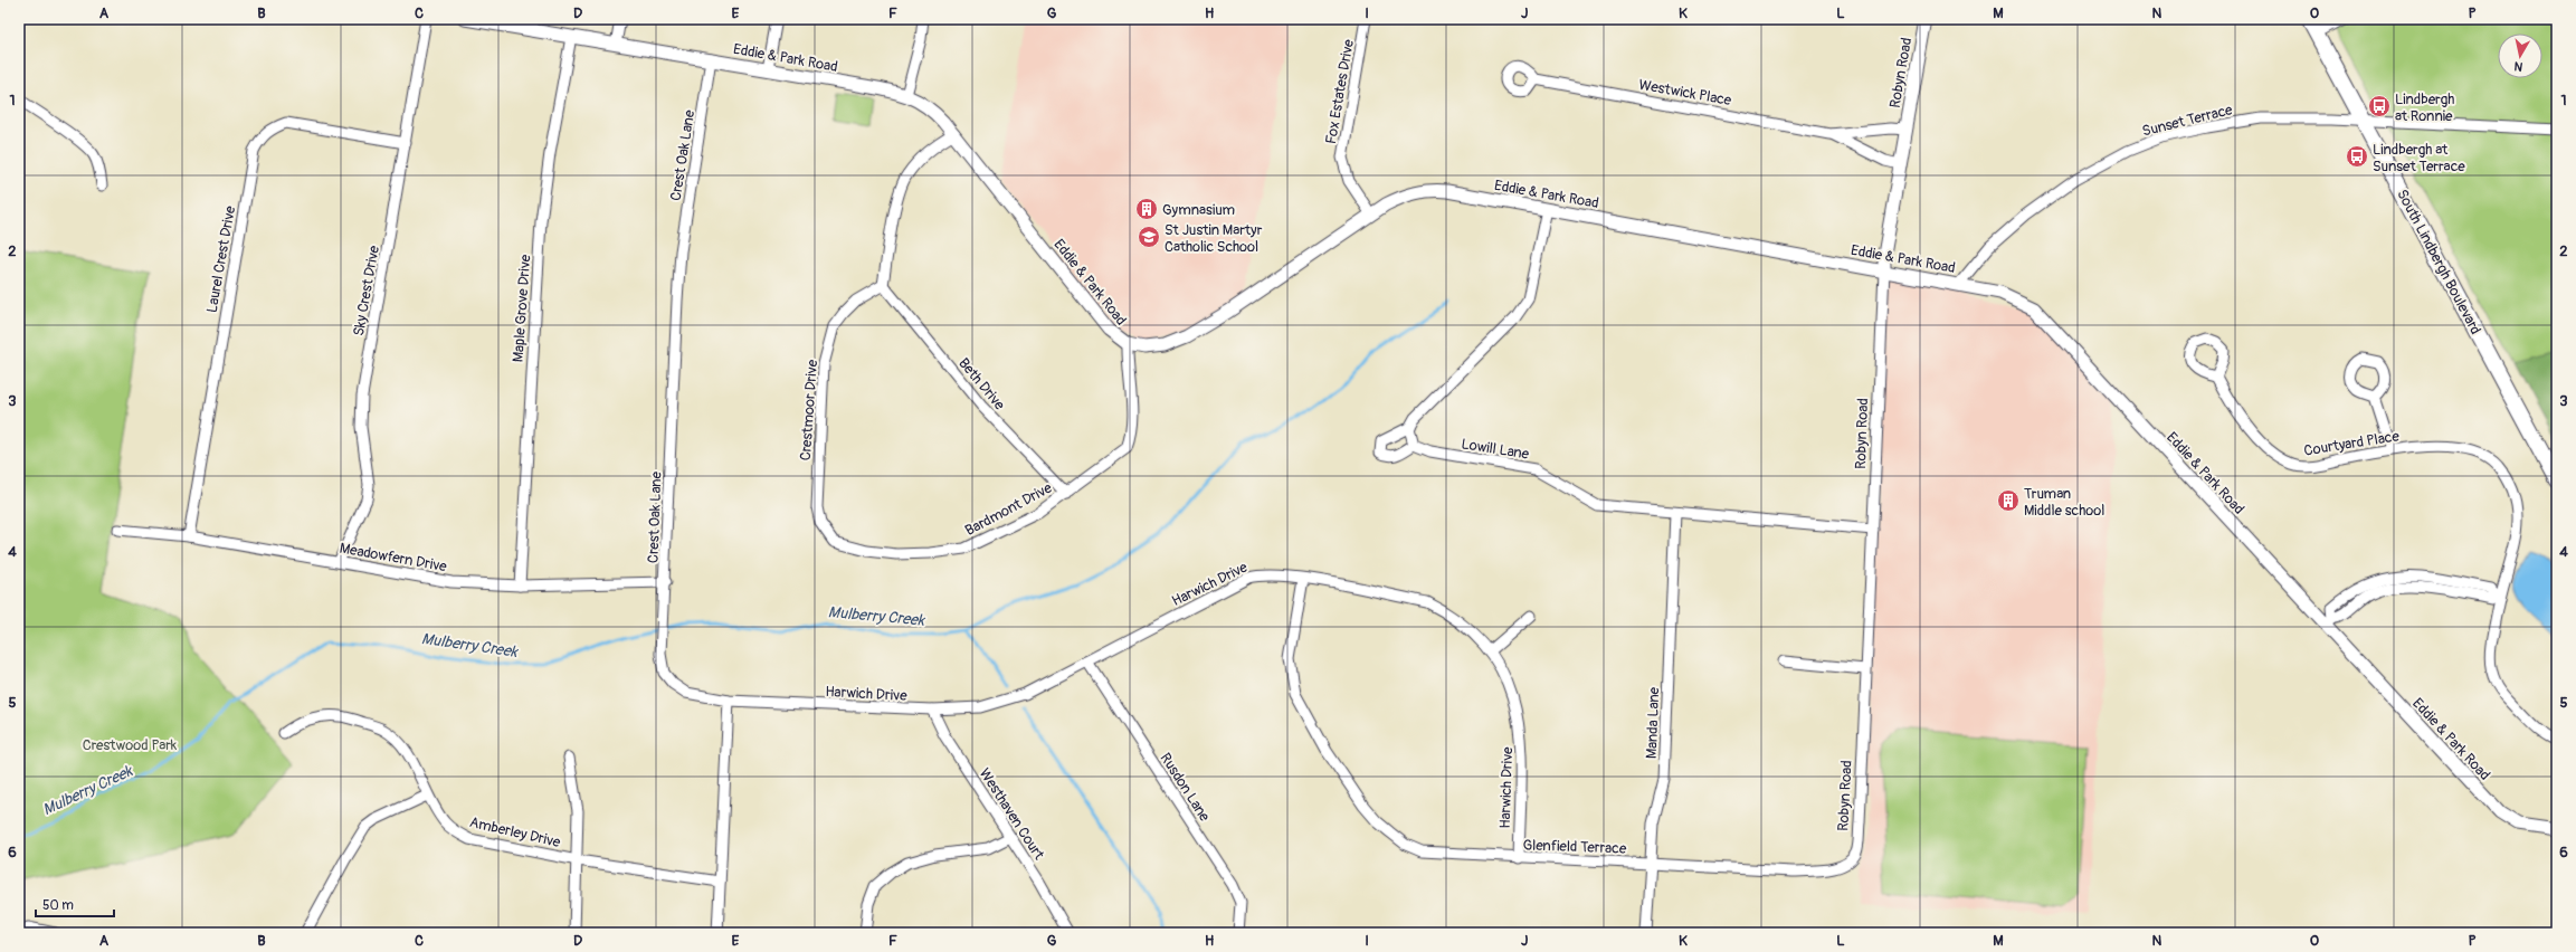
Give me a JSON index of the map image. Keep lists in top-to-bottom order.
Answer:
{
  "streets": {
    "main road": ["South Lindbergh Boulevard"],
    "street": [
      "Eddie & Park Road",
      "Robyn Road",
      "Fox Estates Drive",
      "Westwick Place",
      "Sunset Terrace",
      "Crest Oak Lane",
      "Laurel Crest Drive",
      "Sky Crest Drive",
      "Maple Grove Drive",
      "Beth Drive",
      "Crestmoor Drive",
      "Courtyard Place",
      "Lowill Lane",
      "Bardmont Drive",
      "Meadowfern Drive",
      "Harwich Drive",
      "Manda Lane",
      "Rusdon Lane",
      "Westhaven Court",
      "Amberley Drive",
      "Glenfield Terrace"
    ]
  },
  "crossings": [
    ["Eddie & Park Road", "Robyn Road"],
    ["Eddie & Park Road", "Fox Estates Drive"],
    ["Eddie & Park Road", "Sunset Terrace"],
    ["Eddie & Park Road", "Crest Oak Lane"],
    ["Eddie & Park Road", "Maple Grove Drive"],
    ["Eddie & Park Road", "Bardmont Drive"],
    ["Robyn Road", "Westwick Place"],
    ["Robyn Road", "Lowill Lane"],
    ["Robyn Road", "Glenfield Terrace"],
    ["Sunset Terrace", "South Lindbergh Boulevard"],
    ["Crest Oak Lane", "Meadowfern Drive"],
    ["Crest Oak Lane", "Harwich Drive"],
    ["Laurel Crest Drive", "Sky Crest Drive"],
    ["Laurel Crest Drive", "Meadowfern Drive"],
    ["Sky Crest Drive", "Meadowfern Drive"],
    ["Maple Grove Drive", "Meadowfern Drive"],
    ["Beth Drive", "Crestmoor Drive"],
    ["Beth Drive", "Bardmont Drive"],
    ["Crestmoor Drive", "Bardmont Drive"],
    ["Lowill Lane", "Manda Lane"],
    ["Harwich Drive", "Rusdon Lane"],
    ["Harwich Drive", "Westhaven Court"],
    ["Harwich Drive", "Glenfield Terrace"],
    ["Manda Lane", "Glenfield Terrace"]
  ],
  "water": ["Mulberry Creek"],
  "parks": ["Crestwood Park"],
  "places": {
    "bus stop": ["Lindbergh at Ronnie", "Lindbergh at Sunset Terrace"],
    "building": ["Gymnasium", "Truman Middle school"],
    "school or university": ["St Justin Martyr Catholic School"]
  },
  "scale_bar": "50 m",
  "north": "bottom",
  "grid": {
    "columns": [
      "A",
      "B",
      "C",
      "D",
      "E",
      "F",
      "G",
      "H",
      "I",
      "J",
      "K",
      "L",
      "M",
      "N",
      "O",
      "P"
    ],
    "rows": [
      "1",
      "2",
      "3",
      "4",
      "5",
      "6"
    ]
  }
}
